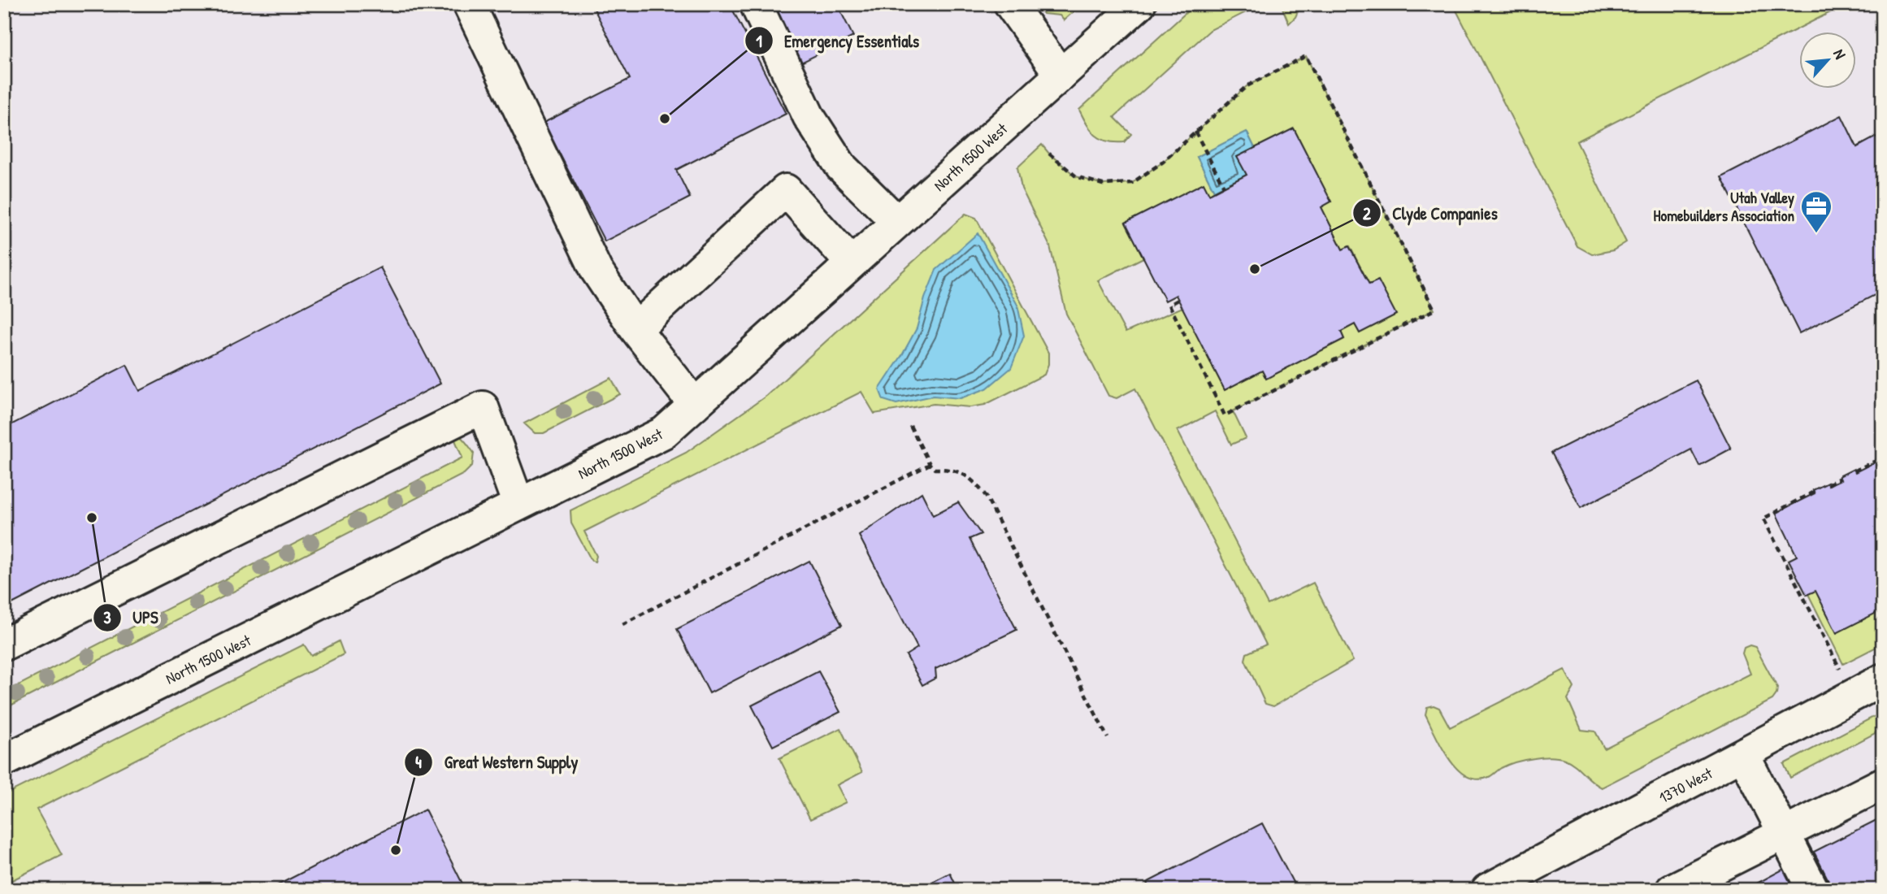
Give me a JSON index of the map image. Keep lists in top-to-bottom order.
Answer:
{
  "streets": {
    "street": ["North 1500 West", "1370 West"]
  },
  "places": {
    "other": [
      "Emergency Essentials",
      "Clyde Companies",
      "UPS",
      "Great Western Supply"
    ],
    "office": ["Utah Valley Homebuilders Association"]
  },
  "north": "top right"
}
